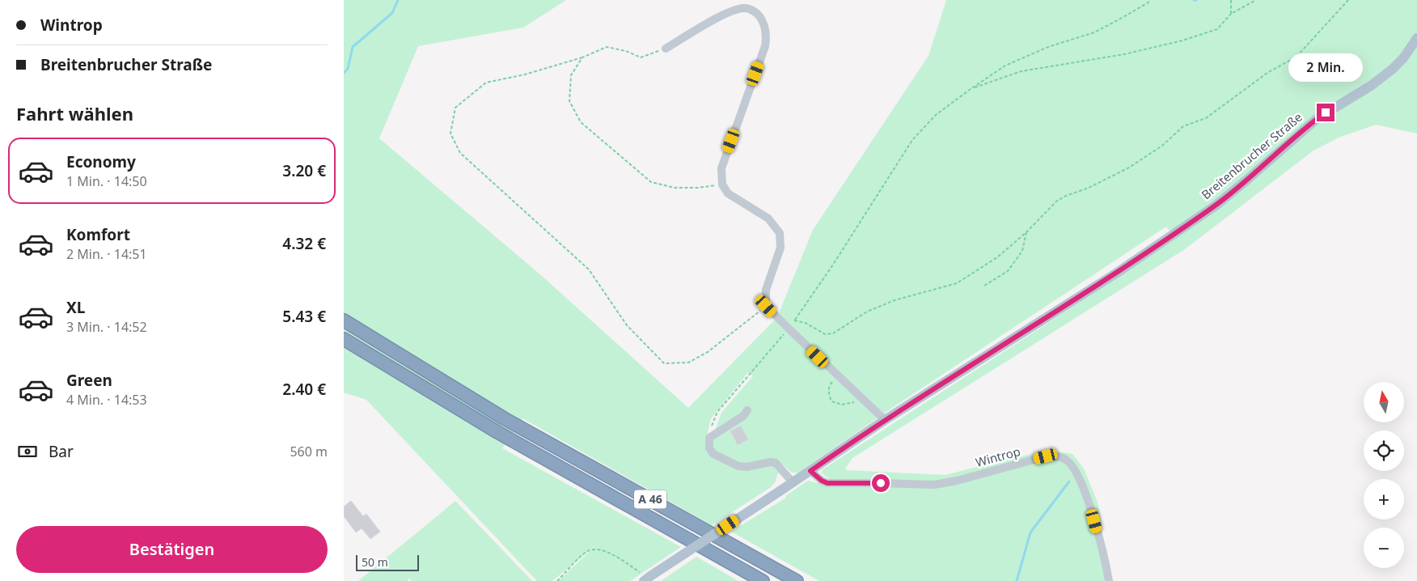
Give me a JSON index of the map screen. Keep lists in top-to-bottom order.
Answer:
{
  "streets": {
    "highway": ["A 46"],
    "main road": ["Breitenbrucher Straße"],
    "street": ["Wintrop"]
  },
  "crossings": [
    ["Breitenbrucher Straße", "Wintrop"]
  ],
  "scale_bar": "50 m",
  "north": "top",
  "page": {
    "banner": ["Wintrop", "Breitenbrucher Straße"],
    "bubble": "2 Min.",
    "heading": "Fahrt wählen",
    "list": [
      {
        "name": "Economy",
        "note": "1 Min. · 14:50",
        "value": "3.20 €"
      },
      {
        "name": "Komfort",
        "note": "2 Min. · 14:51",
        "value": "4.32 €"
      },
      {
        "name": "XL",
        "note": "3 Min. · 14:52",
        "value": "5.43 €"
      },
      {
        "name": "Green",
        "note": "4 Min. · 14:53",
        "value": "2.40 €"
      }
    ],
    "map_buttons": ["+", "−"],
    "pay": ["Bar", "560 m"],
    "buttons": "Bestätigen",
    "scale": "50 m"
  }
}
